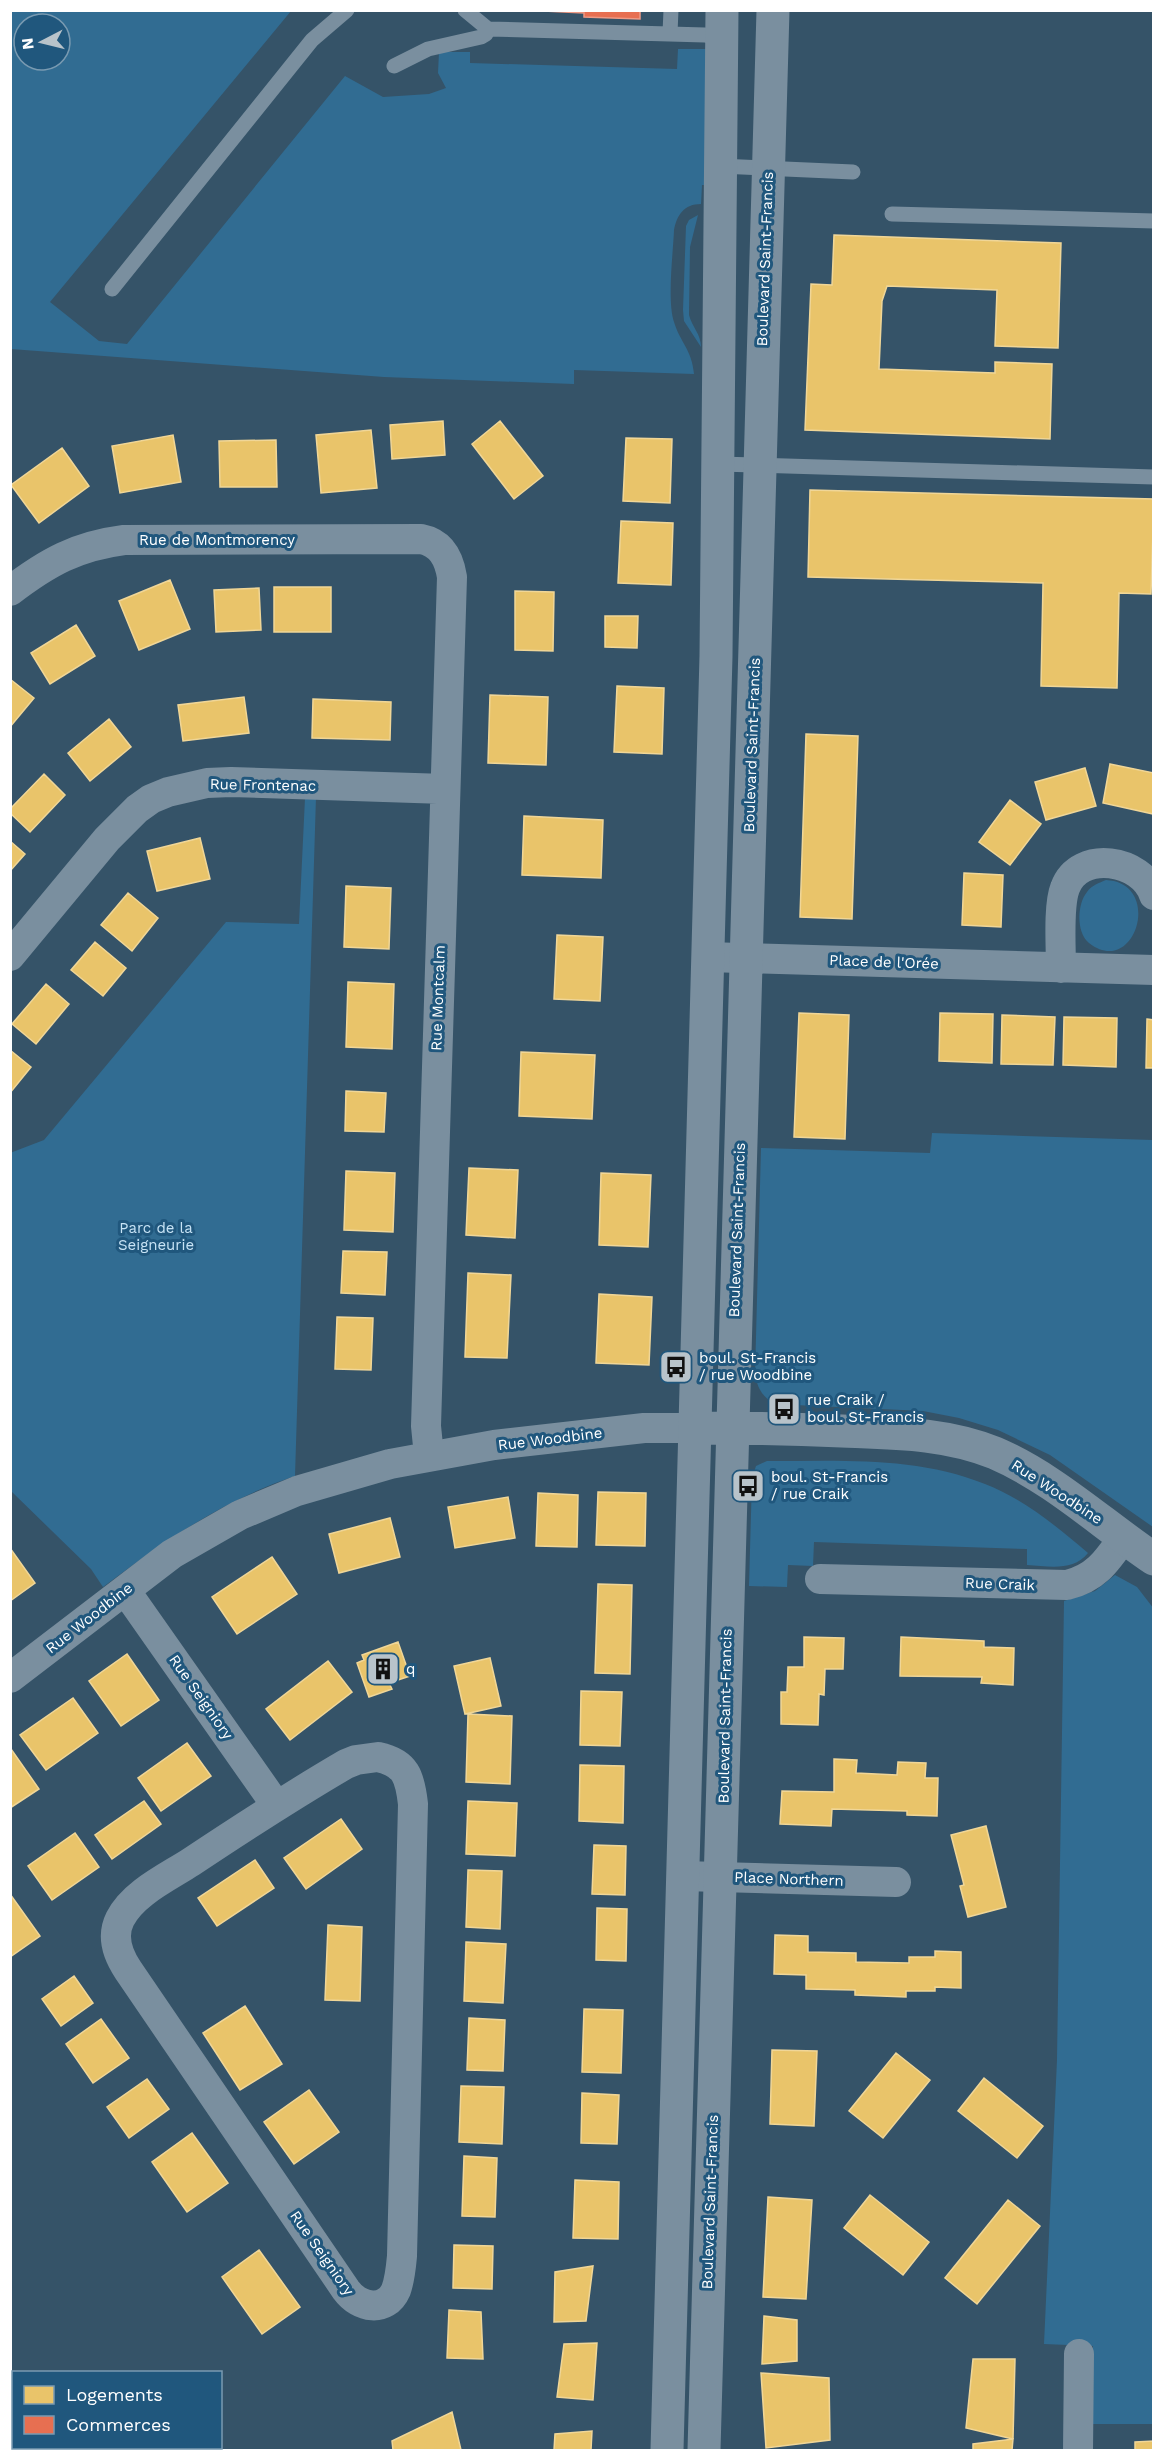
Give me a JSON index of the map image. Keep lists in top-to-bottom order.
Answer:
{
  "streets": {
    "street": [
      "Boulevard Saint-Francis",
      "Rue de Montmorency",
      "Rue Frontenac",
      "Place de l'Orée",
      "Rue Montcalm",
      "Rue Woodbine",
      "Rue Craik",
      "Rue Seigniory",
      "Place Northern"
    ]
  },
  "crossings": [
    ["Boulevard Saint-Francis", "Place de l'Orée"],
    ["Boulevard Saint-Francis", "Rue Woodbine"],
    ["Boulevard Saint-Francis", "Place Northern"],
    ["Rue de Montmorency", "Rue Montcalm"],
    ["Rue Frontenac", "Rue Montcalm"],
    ["Rue Montcalm", "Rue Woodbine"],
    ["Rue Woodbine", "Rue Craik"],
    ["Rue Woodbine", "Rue Seigniory"]
  ],
  "parks": ["Parc de la Seigneurie"],
  "places": {
    "bus stop": ["boul. St-Francis / rue Woodbine", "rue Craik / boul. St-Francis", "boul. St-Francis / rue Craik"],
    "building": ["q"]
  },
  "legend": ["Logements", "Commerces"],
  "north": "left"
}
